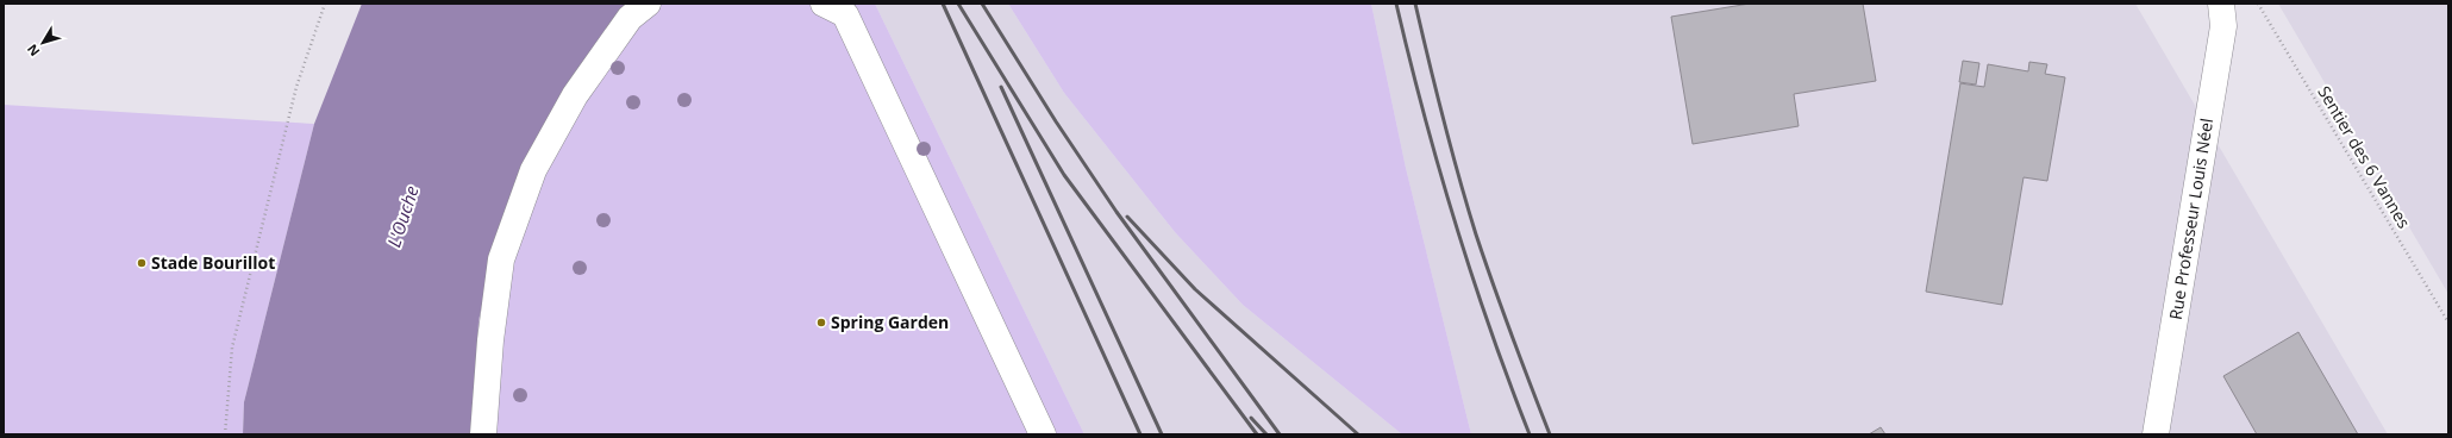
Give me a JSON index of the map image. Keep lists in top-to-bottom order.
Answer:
{
  "streets": {
    "street": ["Rue Professeur Louis Néel"],
    "path": ["Sentier des 6 Vannes"]
  },
  "water": ["L'Ouche"],
  "places": ["Stade Bourillot", "Spring Garden"],
  "north": "bottom left"
}
